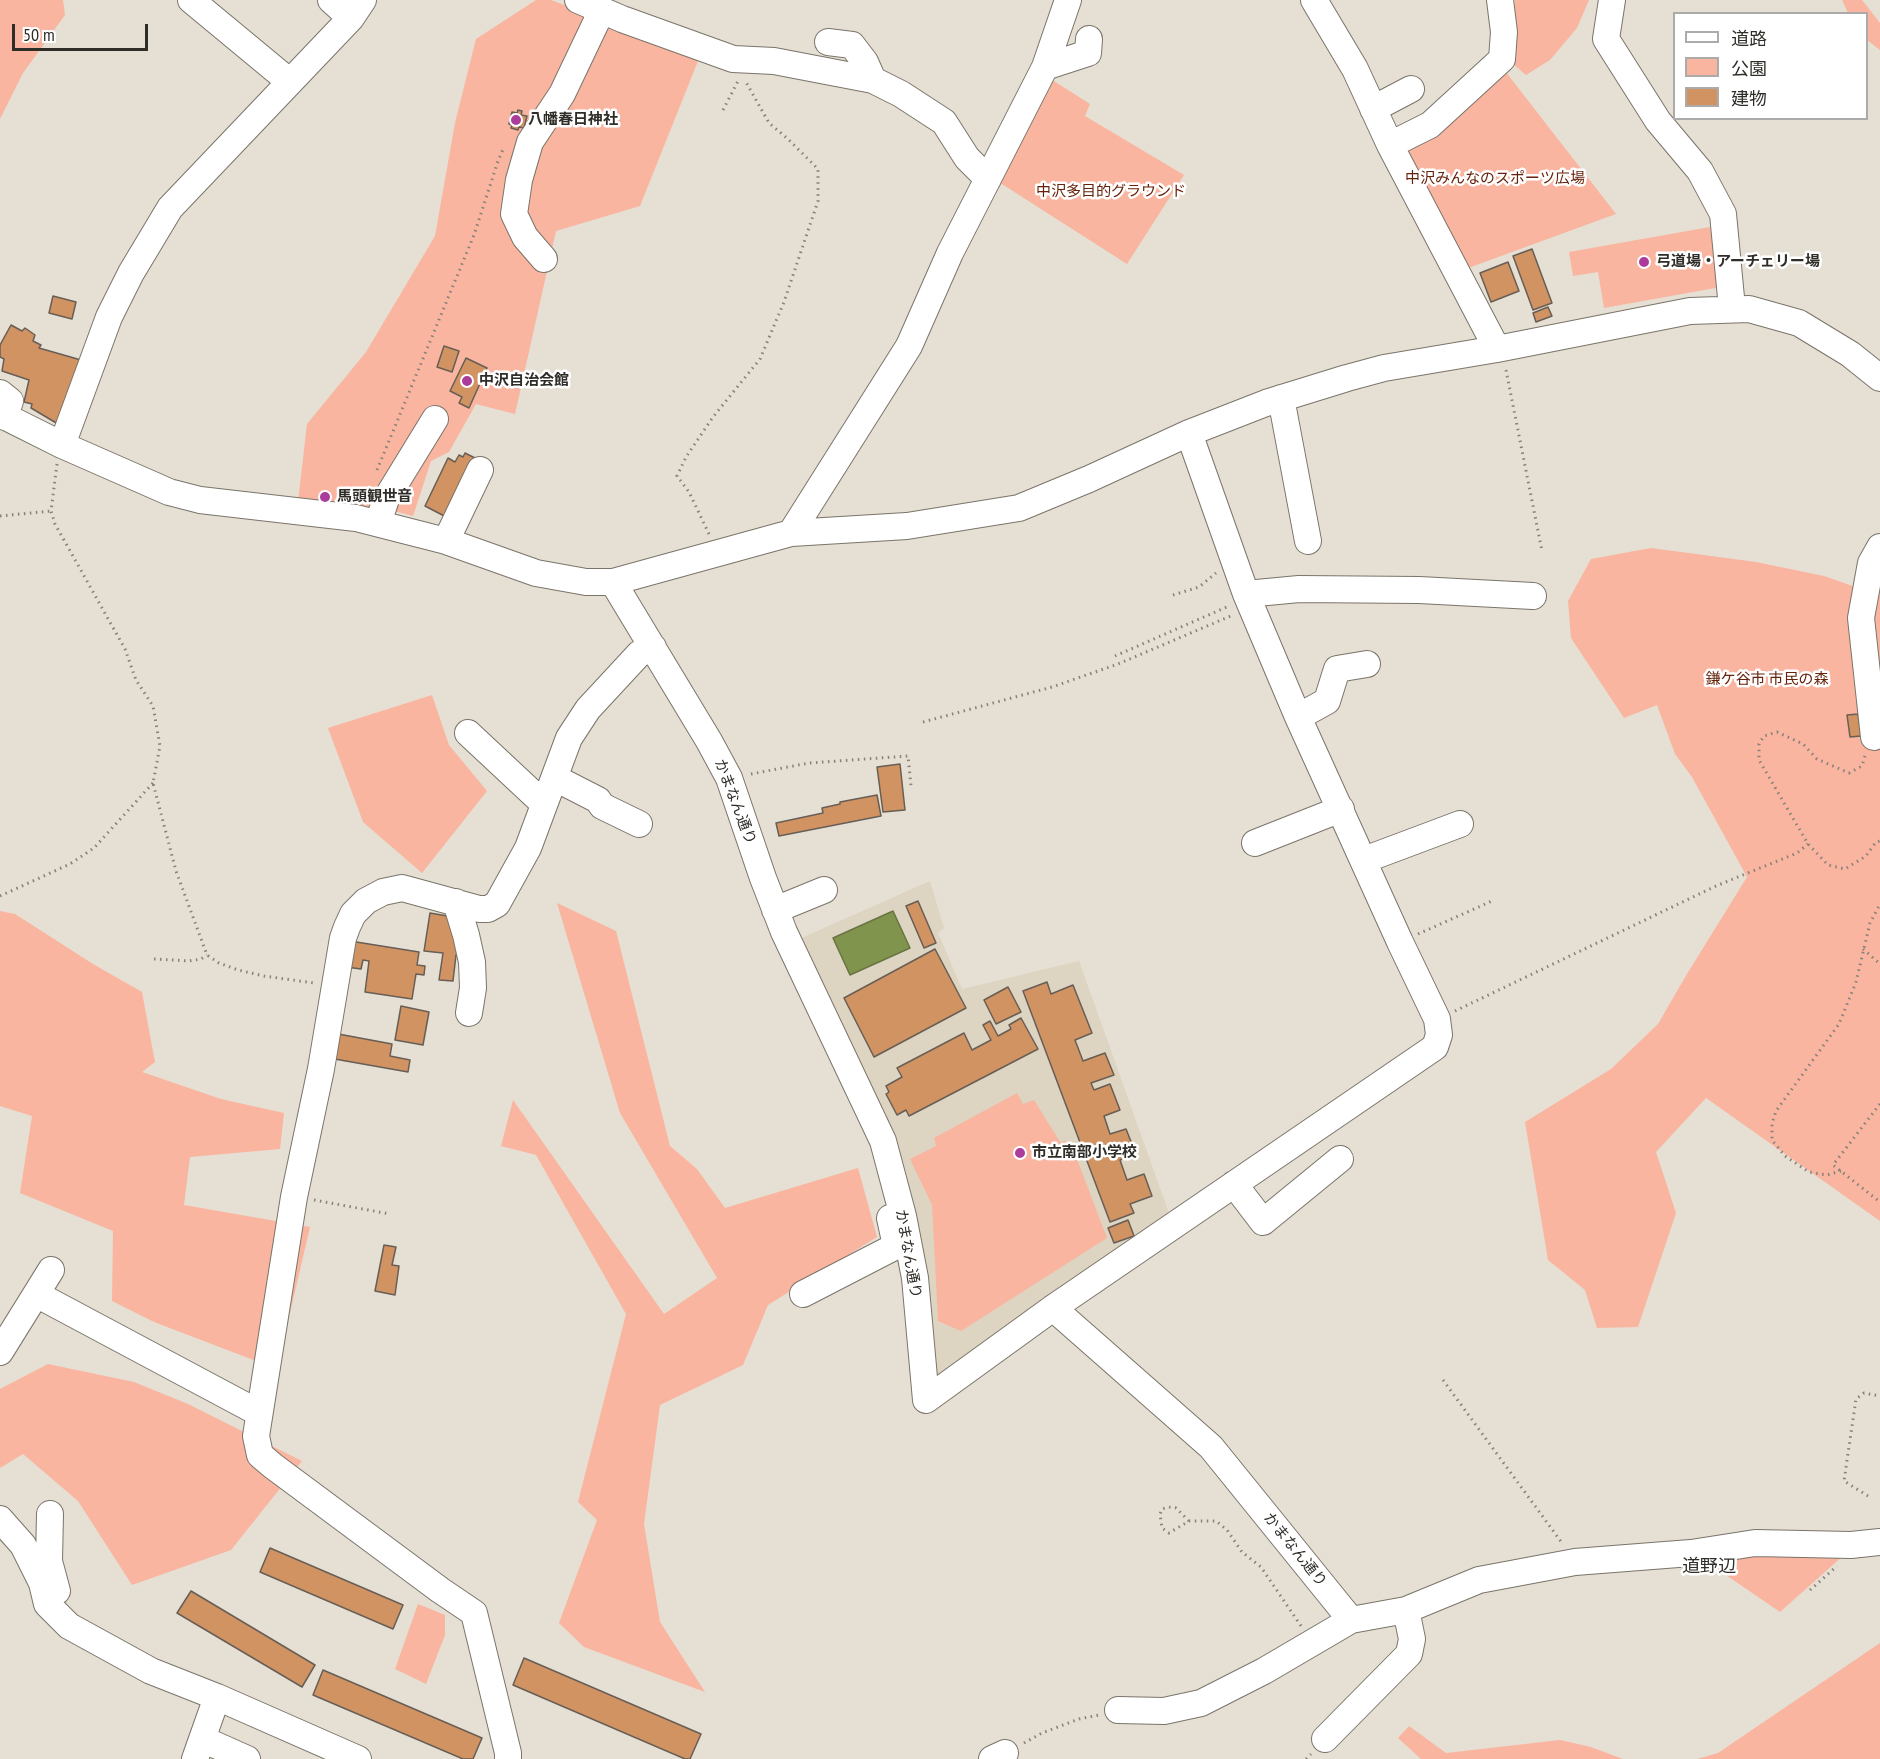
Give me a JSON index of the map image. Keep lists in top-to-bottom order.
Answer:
{
  "streets": {
    "street": ["かまなん通り"]
  },
  "districts": ["道野辺"],
  "parks": ["中沢みんなのスポーツ広場", "中沢多目的グラウンド", "鎌ケ谷市 市民の森"],
  "places": [
    "八幡春日神社",
    "弓道場・アーチェリー場",
    "中沢自治会館",
    "馬頭観世音",
    "市立南部小学校"
  ],
  "legend": ["道路", "公園", "建物"],
  "scale_bar": "50 m"
}
